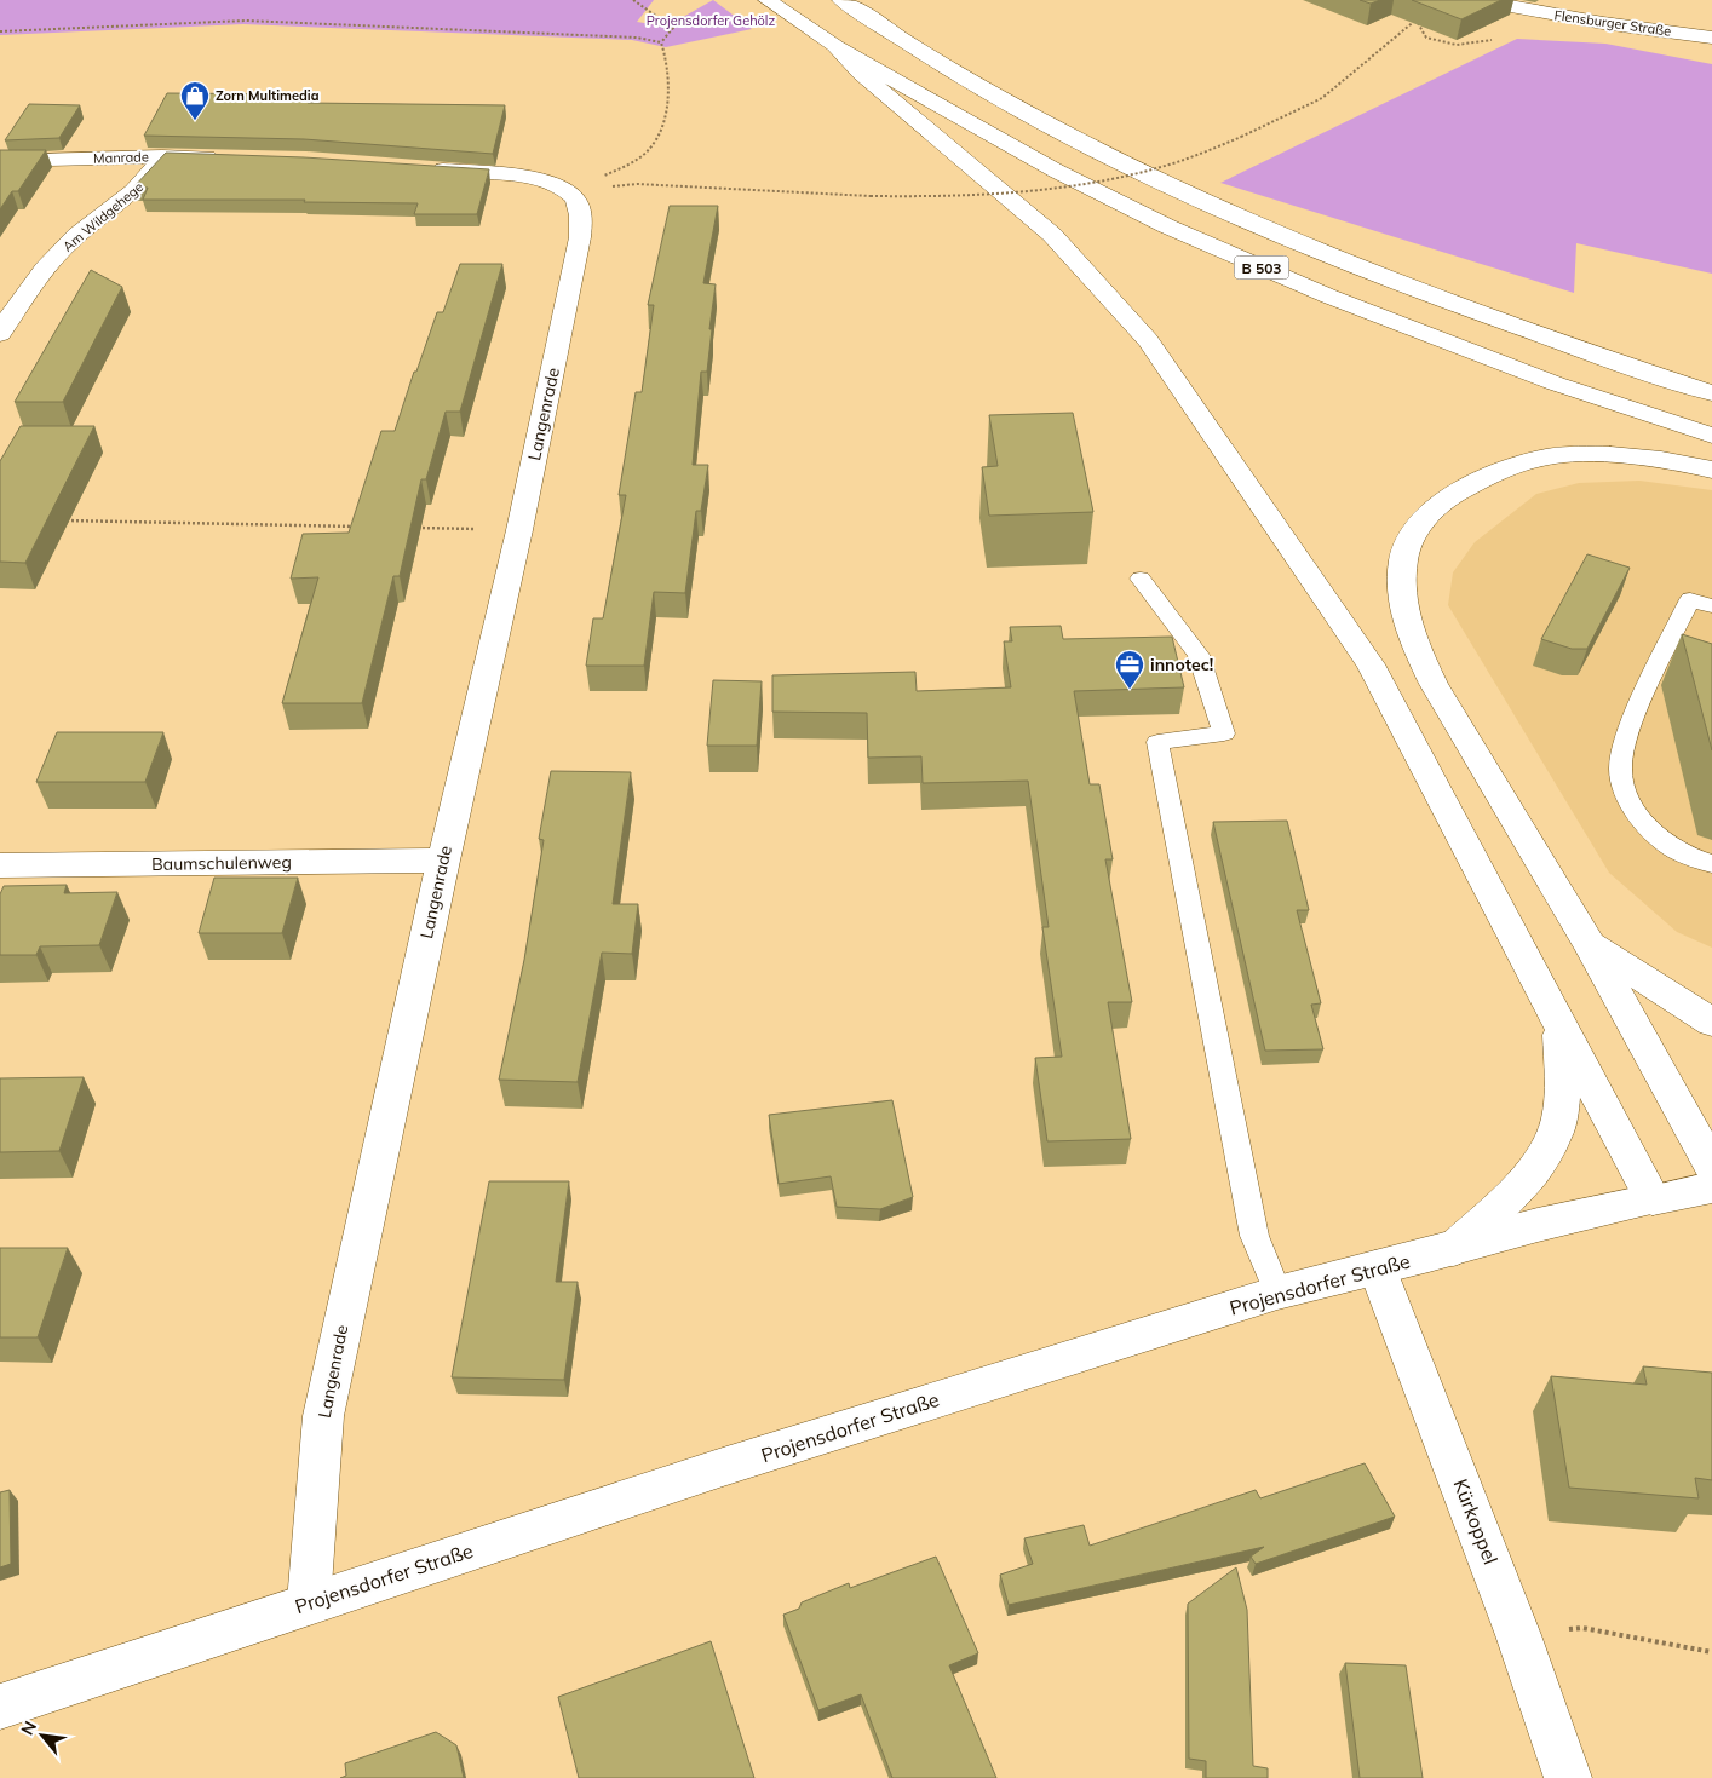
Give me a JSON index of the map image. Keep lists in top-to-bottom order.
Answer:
{
  "streets": {
    "main road": [
      "Flensburger Straße",
      "Manrade",
      "Am Wildgehege",
      "B 503",
      "Langenrade",
      "Baumschulenweg",
      "Projensdorfer Straße",
      "Kürkoppel"
    ]
  },
  "crossings": [
    ["Manrade", "Am Wildgehege"],
    ["Langenrade", "Baumschulenweg"],
    ["Langenrade", "Projensdorfer Straße"],
    ["Projensdorfer Straße", "Kürkoppel"]
  ],
  "parks": ["Projensdorfer Gehölz"],
  "places": {
    "shop": ["Zorn Multimedia"],
    "office": ["innotec!"]
  },
  "north": "top left"
}
